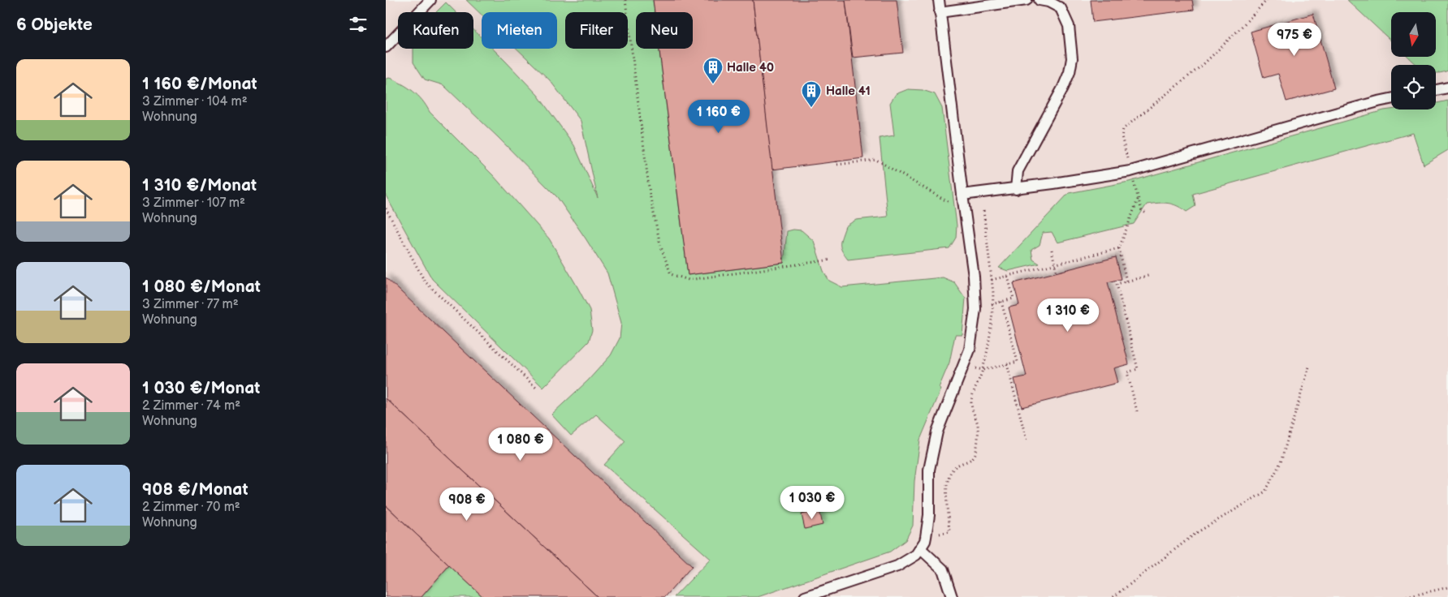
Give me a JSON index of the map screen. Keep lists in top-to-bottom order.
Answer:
{
  "places": {
    "building": ["Halle 40", "Halle 41"]
  },
  "north": "bottom",
  "page": {
    "heading": "6 Objekte",
    "chip": [
      "Kaufen",
      "Mieten",
      "Filter",
      "Neu"
    ],
    "price": [
      "975 €",
      "1 160 €",
      "1 310 €",
      "1 080 €",
      "1 030 €",
      "908 €"
    ],
    "list": [
      {
        "name": "1 160 €/Monat",
        "note": "3 Zimmer · 104 m² · Wohnung"
      },
      {
        "name": "1 310 €/Monat",
        "note": "3 Zimmer · 107 m² · Wohnung"
      },
      {
        "name": "1 080 €/Monat",
        "note": "3 Zimmer · 77 m² · Wohnung"
      },
      {
        "name": "1 030 €/Monat",
        "note": "2 Zimmer · 74 m² · Wohnung"
      },
      {
        "name": "908 €/Monat",
        "note": "2 Zimmer · 70 m² · Wohnung"
      }
    ]
  }
}
